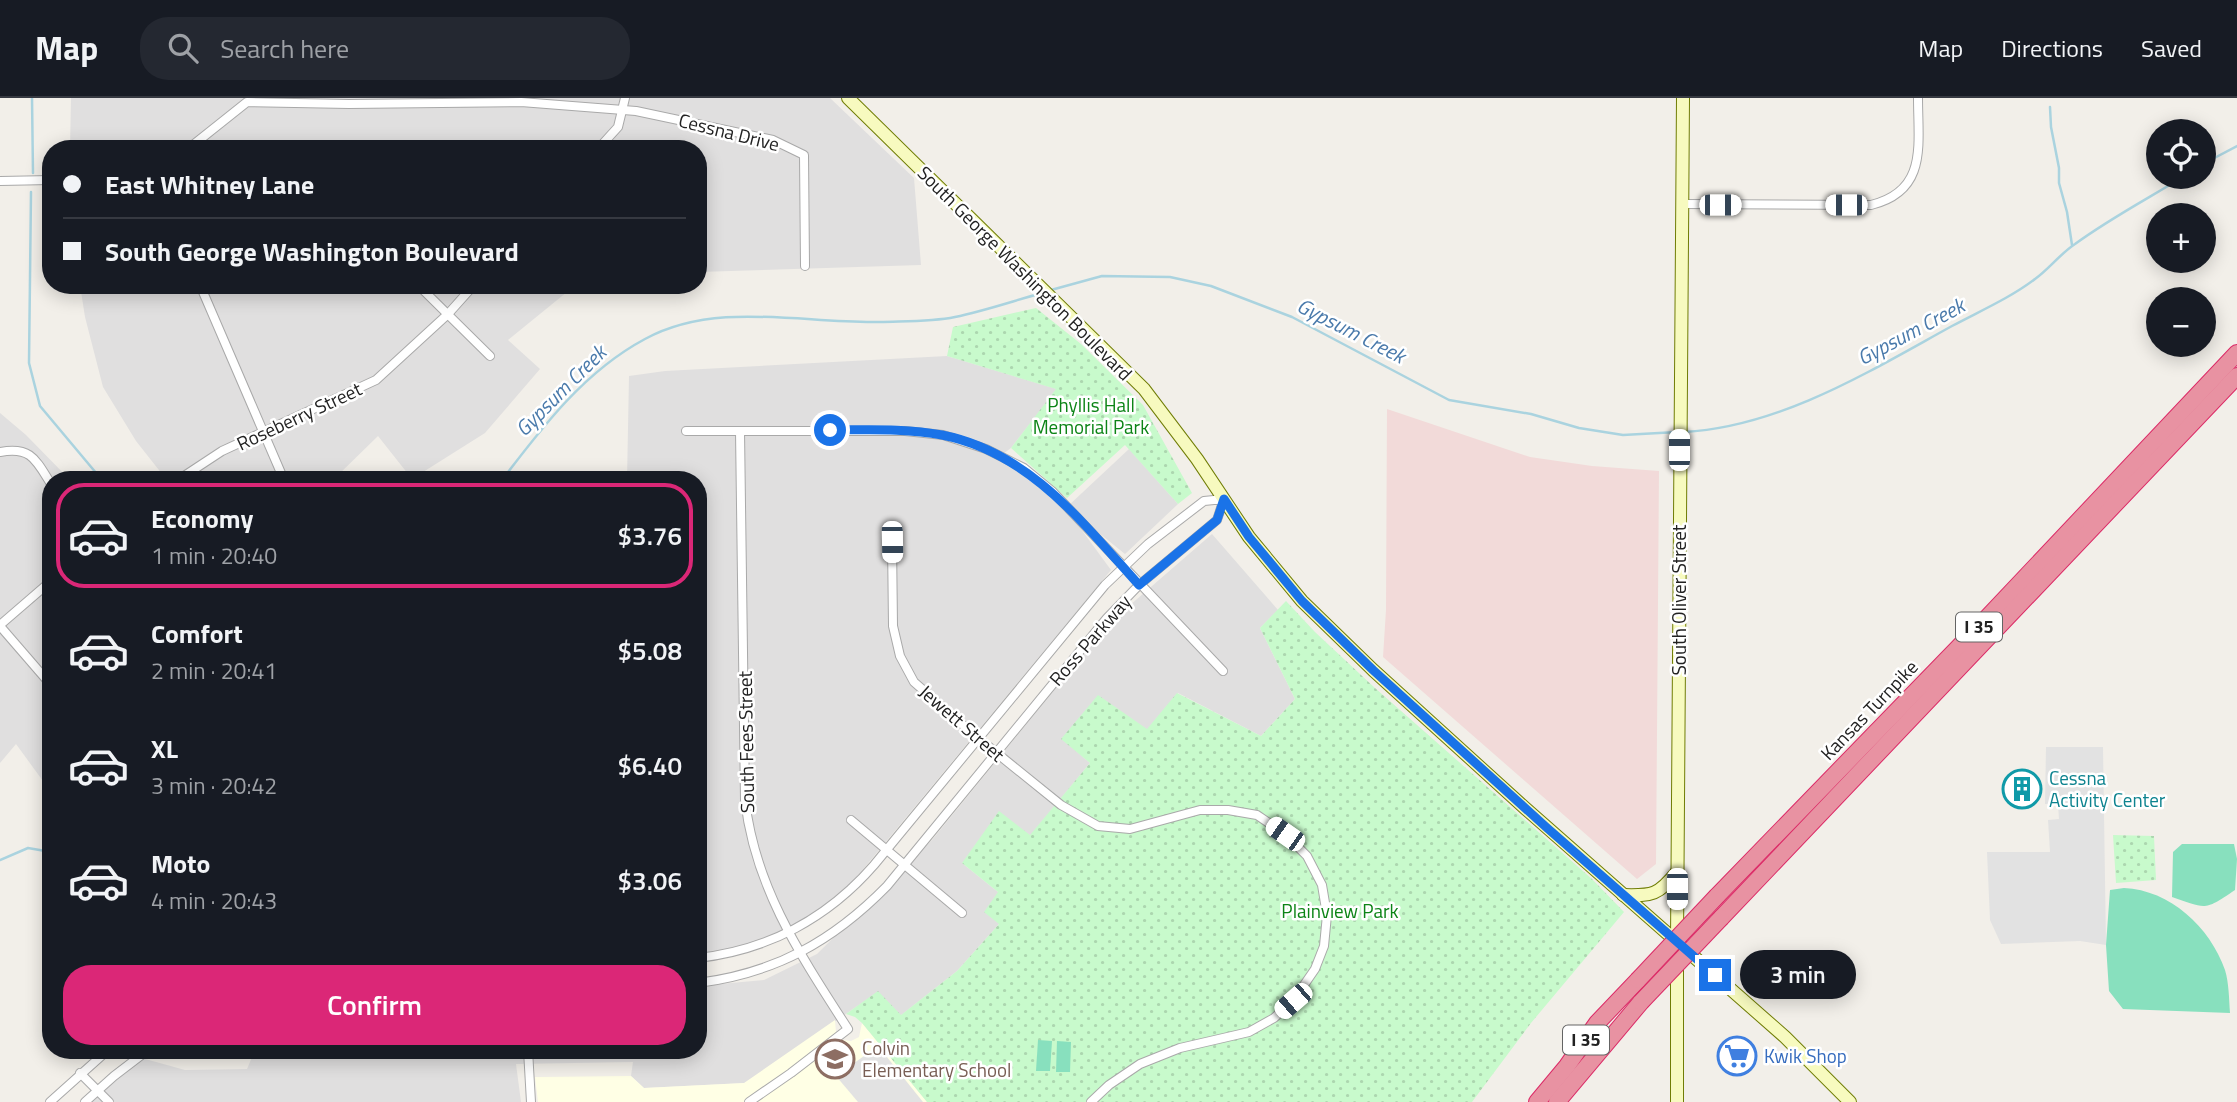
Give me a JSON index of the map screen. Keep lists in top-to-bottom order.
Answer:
{
  "streets": {
    "highway": ["I 35", "Kansas Turnpike"],
    "street": [
      "Cessna Drive",
      "South George Washington Boulevard",
      "Roseberry Street",
      "South Oliver Street",
      "Ross Parkway",
      "Jewett Street",
      "South Fees Street"
    ]
  },
  "crossings": [
    ["South George Washington Boulevard", "South Oliver Street"],
    ["South George Washington Boulevard", "Ross Parkway"],
    ["Ross Parkway", "Jewett Street"],
    ["Ross Parkway", "South Fees Street"]
  ],
  "water": ["Gypsum Creek"],
  "parks": ["Phyllis Hall Memorial Park", "Plainview Park"],
  "places": {
    "building": ["Cessna Activity Center"],
    "supermarket": ["Kwik Shop"],
    "school or university": ["Colvin Elementary School"]
  },
  "page": {
    "header": "Map",
    "search": "Search here",
    "nav": ["Map", "Directions", "Saved"],
    "map_buttons": ["+", "−"],
    "banner": ["East Whitney Lane", "South George Washington Boulevard"],
    "list": [
      {
        "name": "Economy",
        "note": "1 min · 20:40",
        "value": "$3.76"
      },
      {
        "name": "Comfort",
        "note": "2 min · 20:41",
        "value": "$5.08"
      },
      {
        "name": "XL",
        "note": "3 min · 20:42",
        "value": "$6.40"
      },
      {
        "name": "Moto",
        "note": "4 min · 20:43",
        "value": "$3.06"
      }
    ],
    "bubble": "3 min",
    "buttons": "Confirm"
  }
}
